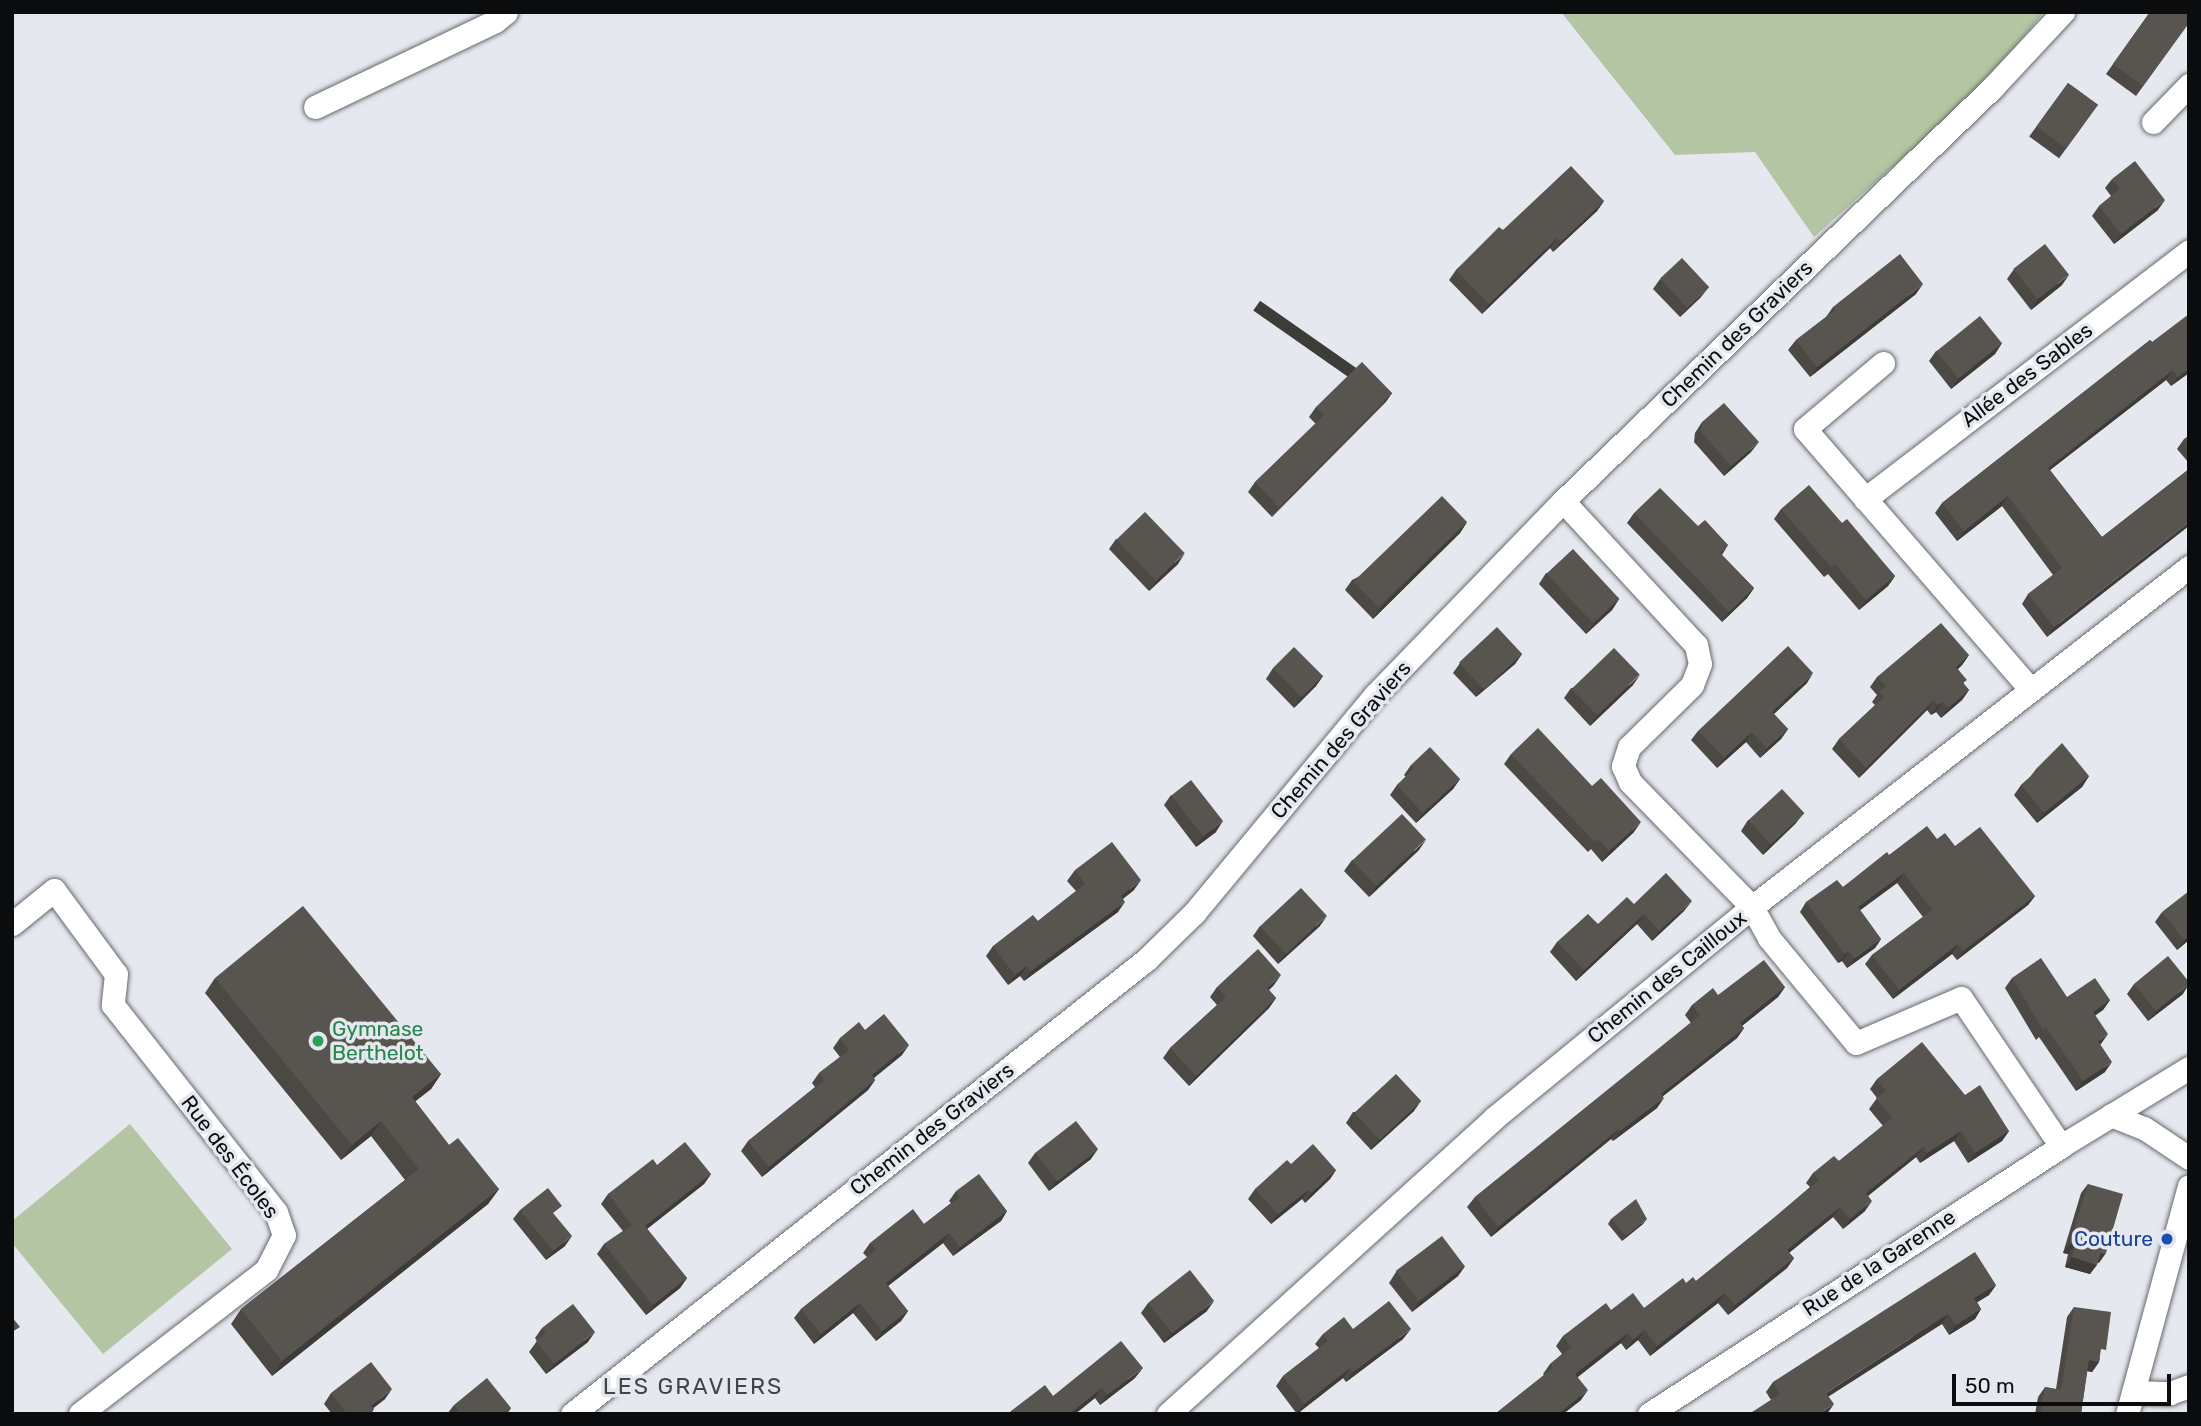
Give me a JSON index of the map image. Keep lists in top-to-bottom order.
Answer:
{
  "streets": {
    "street": [
      "Chemin des Graviers",
      "Allée des Sables",
      "Chemin des Cailloux",
      "Rue des Écoles",
      "Rue de la Garenne"
    ]
  },
  "districts": ["LES GRAVIERS"],
  "places": ["Gymnase Berthelot", "Couture"],
  "scale_bar": "50 m"
}
